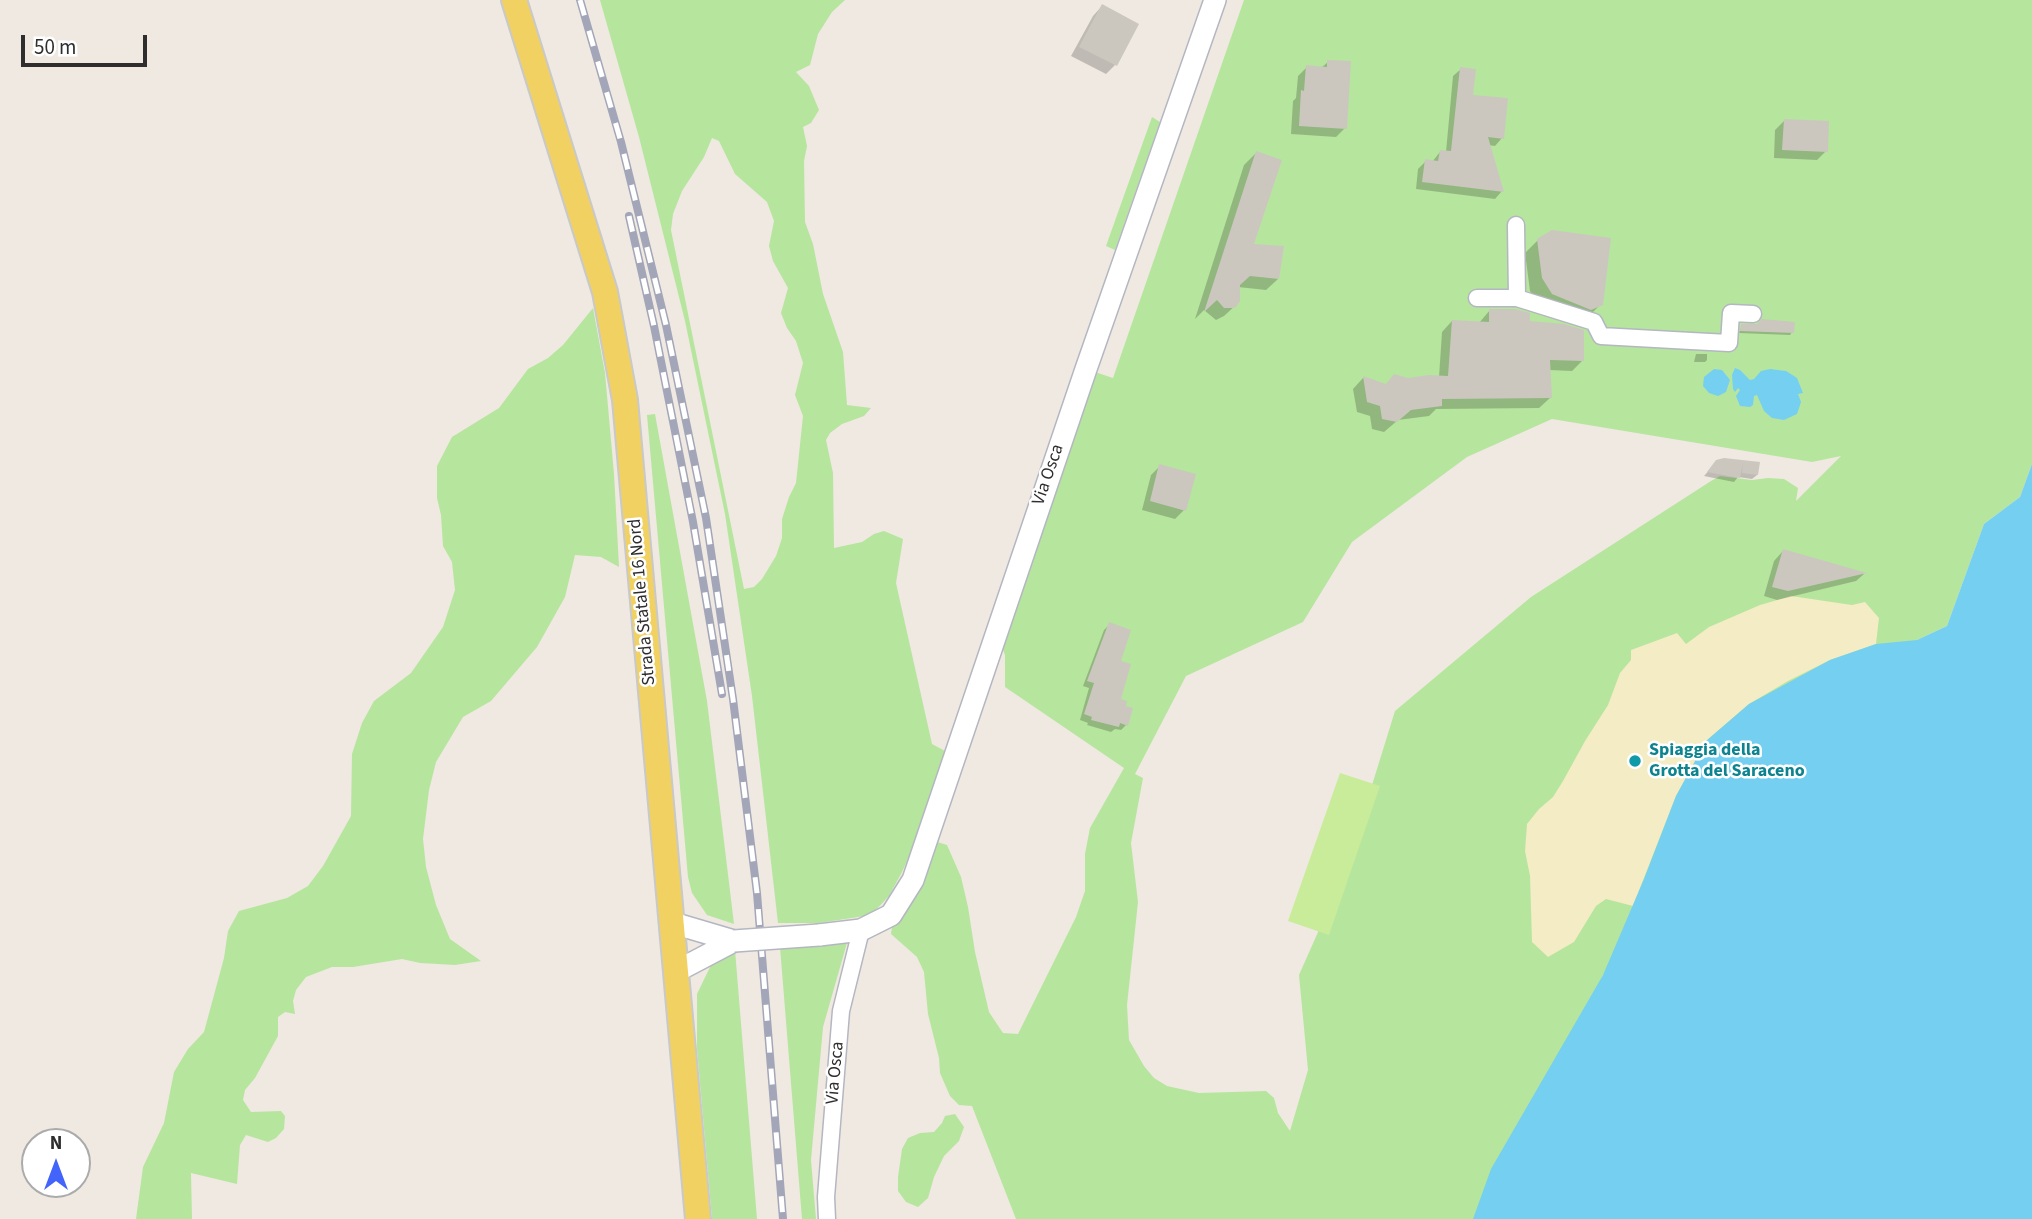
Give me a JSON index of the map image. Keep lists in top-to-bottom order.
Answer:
{
  "streets": {
    "main road": ["Strada Statale 16 Nord"],
    "street": ["Via Osca"]
  },
  "places": ["Spiaggia della Grotta del Saraceno"],
  "scale_bar": "50 m",
  "north": "top"
}
